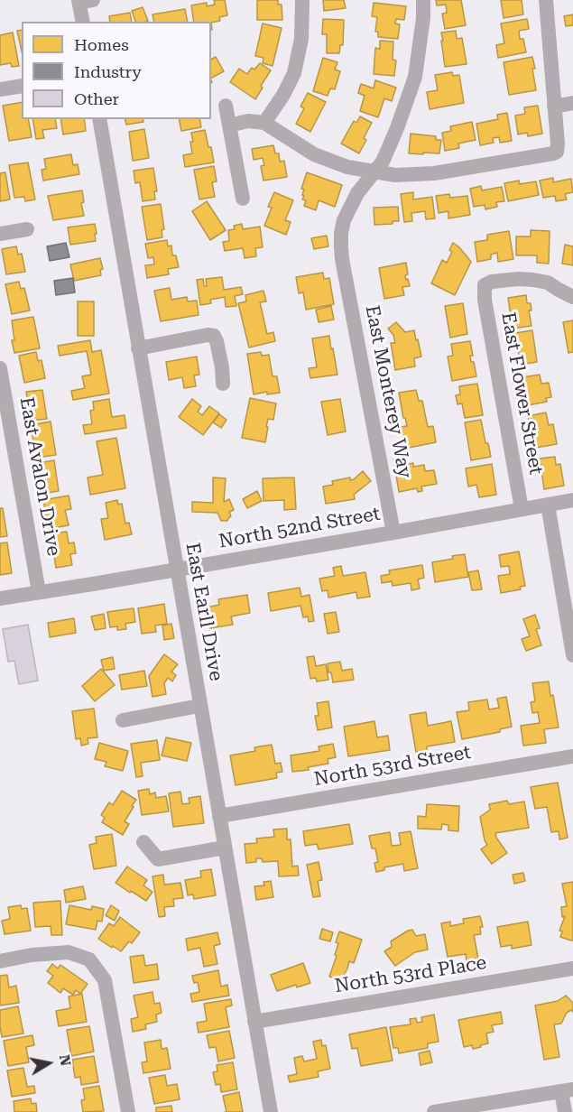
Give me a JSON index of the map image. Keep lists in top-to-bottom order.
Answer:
{
  "streets": {
    "street": [
      "East Monterey Way",
      "East Flower Street",
      "East Avalon Drive",
      "North 52nd Street",
      "East Earll Drive",
      "North 53rd Street",
      "North 53rd Place"
    ]
  },
  "crossings": [
    ["East Monterey Way", "North 52nd Street"],
    ["East Flower Street", "North 52nd Street"],
    ["East Avalon Drive", "North 52nd Street"],
    ["North 52nd Street", "East Earll Drive"],
    ["East Earll Drive", "North 53rd Street"],
    ["East Earll Drive", "North 53rd Place"]
  ],
  "legend": ["Homes", "Industry", "Other"],
  "north": "right"
}
